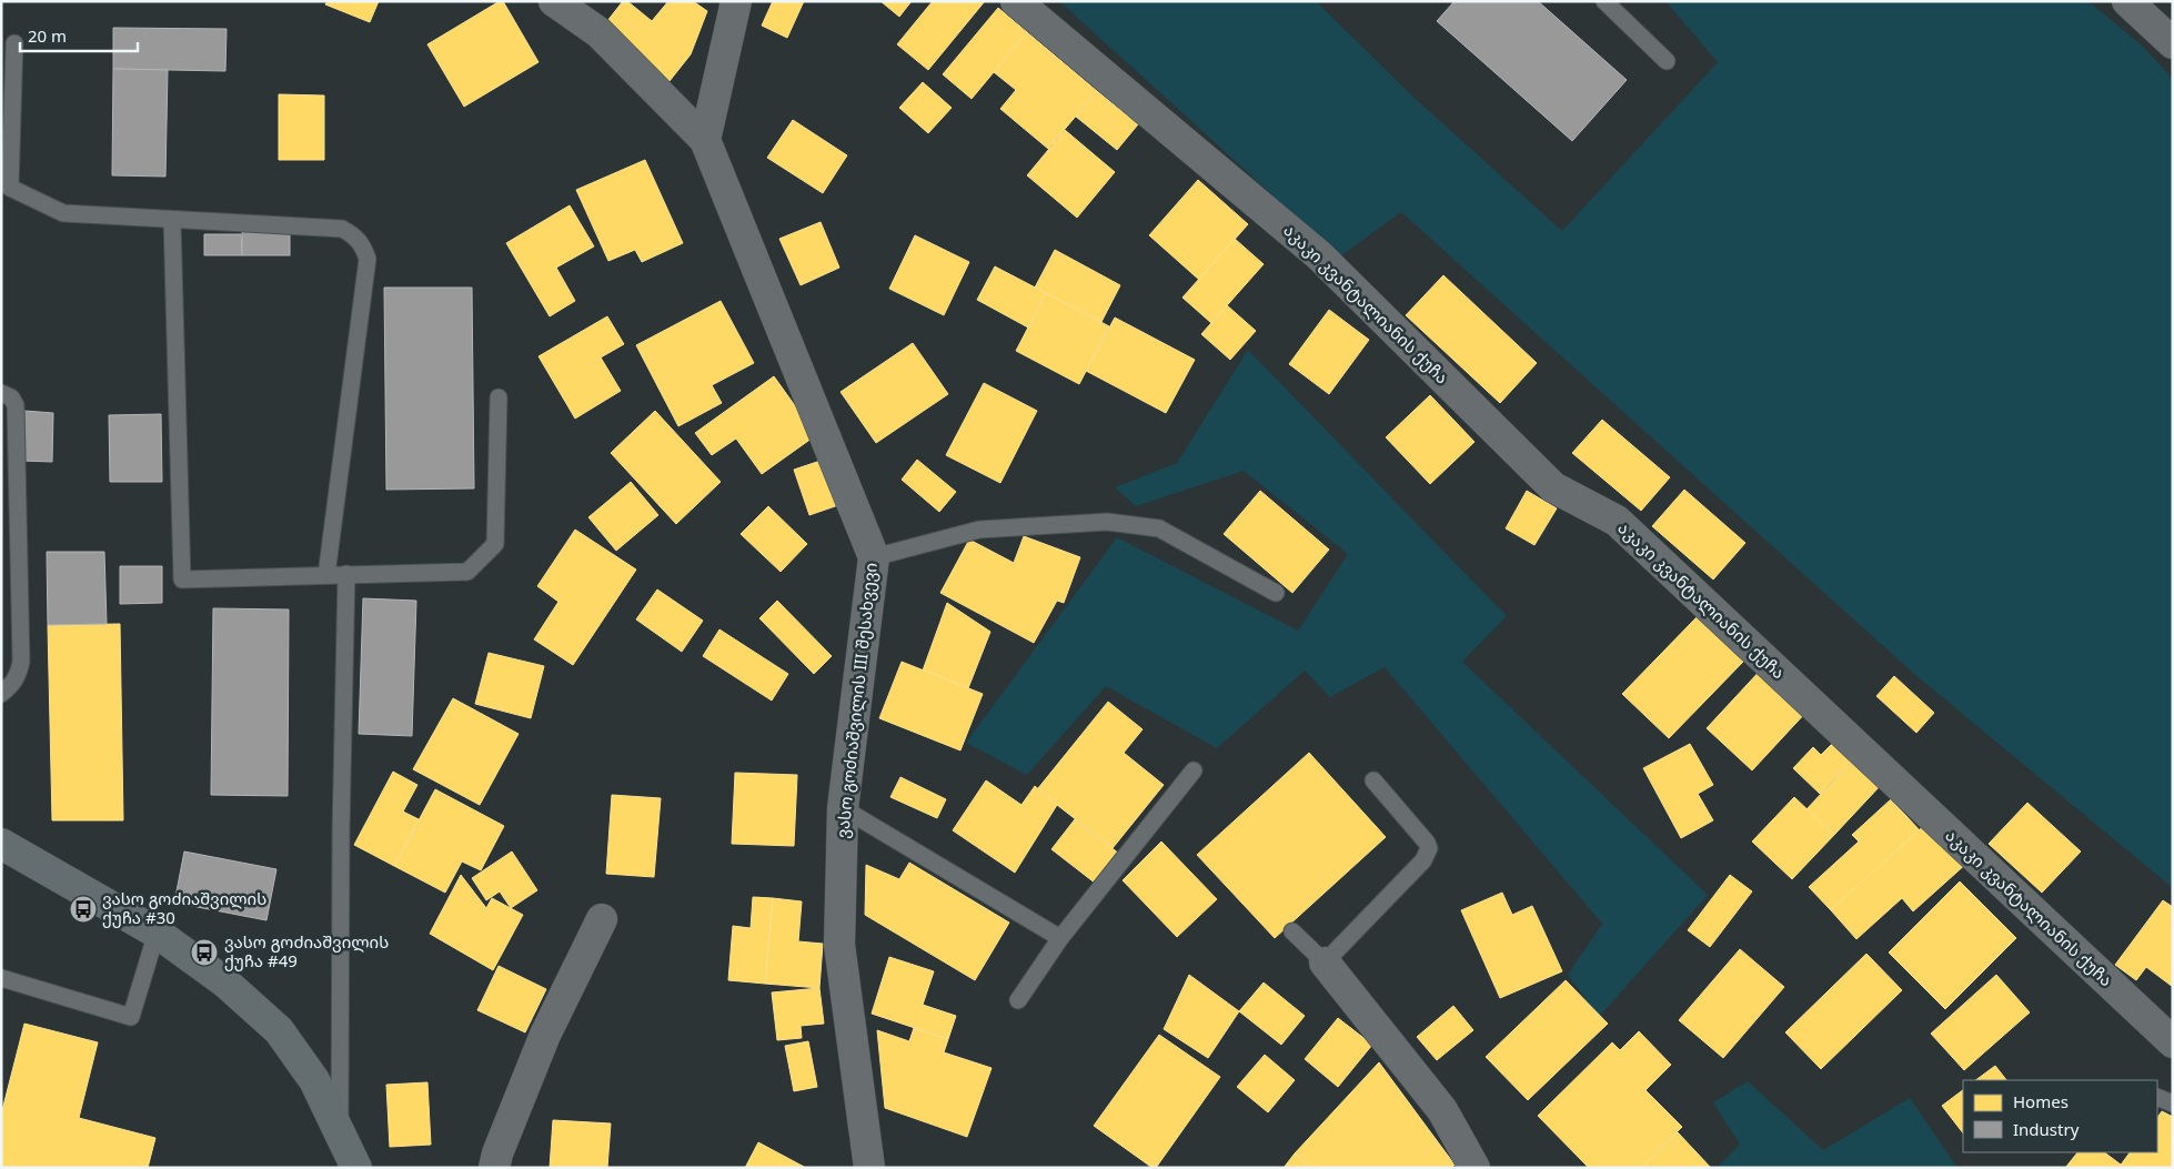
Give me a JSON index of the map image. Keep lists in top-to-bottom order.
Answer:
{
  "streets": {
    "street": ["აკაკი კვანტალიანის ქუჩა", "ვასო გოძიაშვილის III შესახვევი"]
  },
  "places": {
    "bus stop": ["ვასო გოძიაშვილის ქუჩა #30", "ვასო გოძიაშვილის ქუჩა #49"]
  },
  "legend": ["Homes", "Industry"],
  "scale_bar": "20 m"
}
